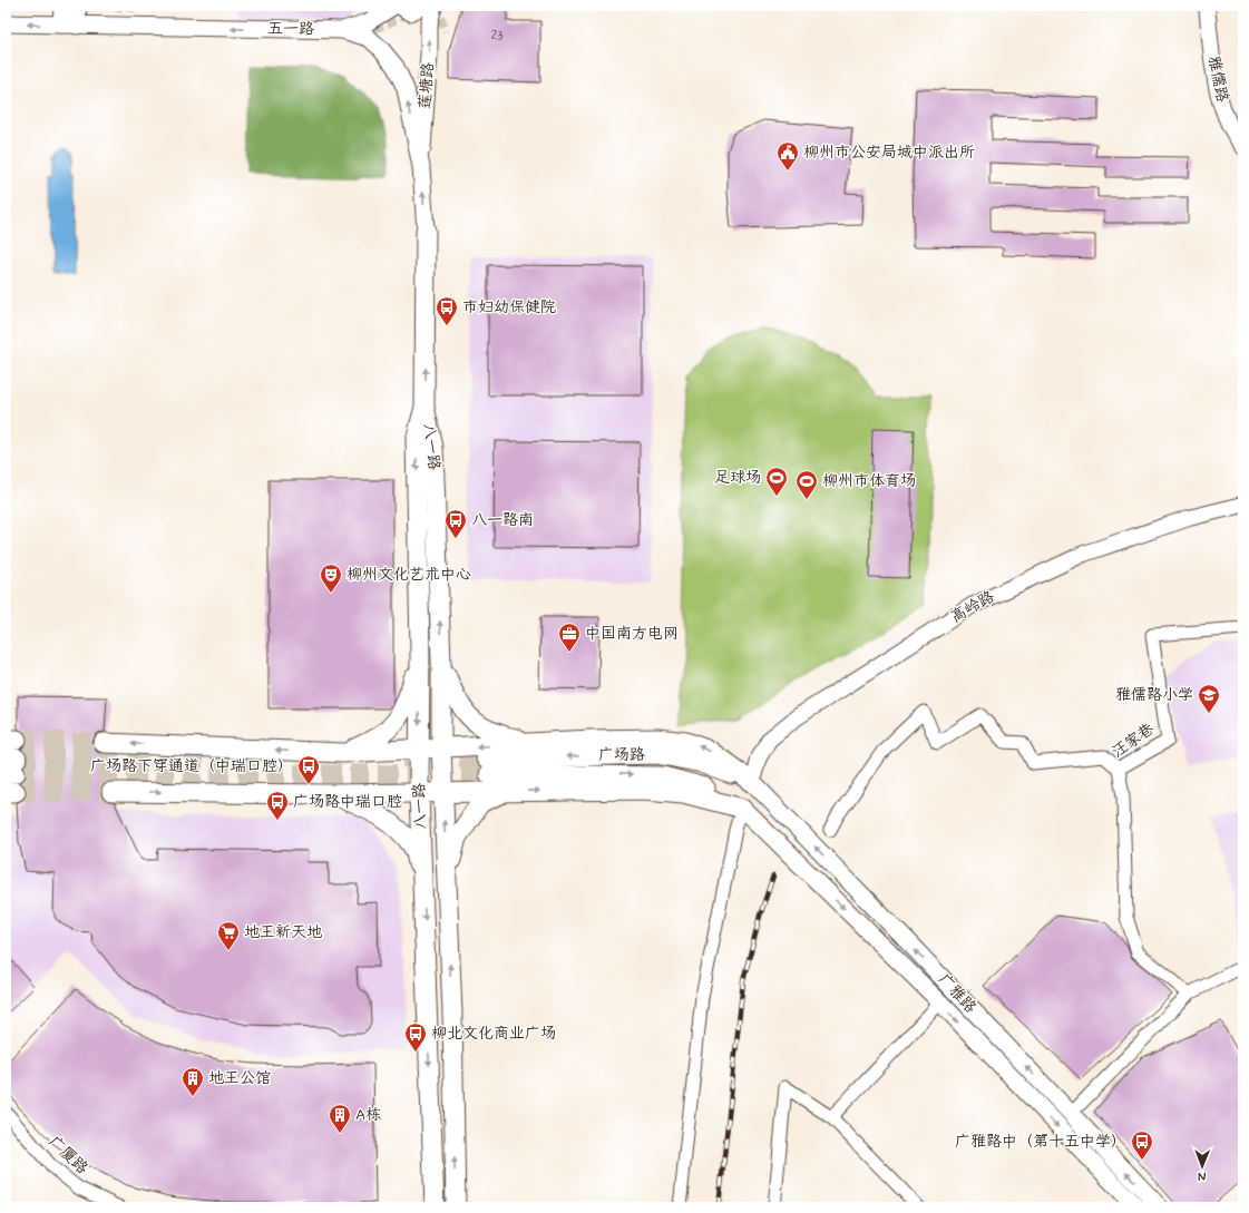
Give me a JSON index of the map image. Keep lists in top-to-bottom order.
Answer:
{
  "streets": {
    "main road": [
      "五一路",
      "莲塘路",
      "八一路",
      "广场路",
      "广雅路"
    ],
    "street": [
      "雅儒路",
      "高岭路",
      "汪家巷",
      "广厦路"
    ]
  },
  "crossings": [
    ["五一路", "莲塘路"],
    ["五一路", "八一路"],
    ["高岭路", "广场路"],
    ["高岭路", "广雅路"],
    ["广场路", "广雅路"]
  ],
  "one_way": ["五一路", "莲塘路"],
  "places": {
    "public building": ["柳州市公安局城中派出所"],
    "bus stop": [
      "市妇幼保健院",
      "八一路南",
      "广场路下穿通道（中瑞口腔）",
      "广场路中瑞口腔",
      "柳北文化商业广场",
      "广雅路中（第十五中学）"
    ],
    "sports": ["足球场", "柳州市体育场"],
    "theatre": ["柳州文化艺术中心"],
    "office": ["中国南方电网"],
    "school or university": ["雅儒路小学"],
    "supermarket": ["地王新天地"],
    "building": ["地王公馆", "A栋"]
  },
  "house_numbers": ["23"],
  "north": "bottom"
}
